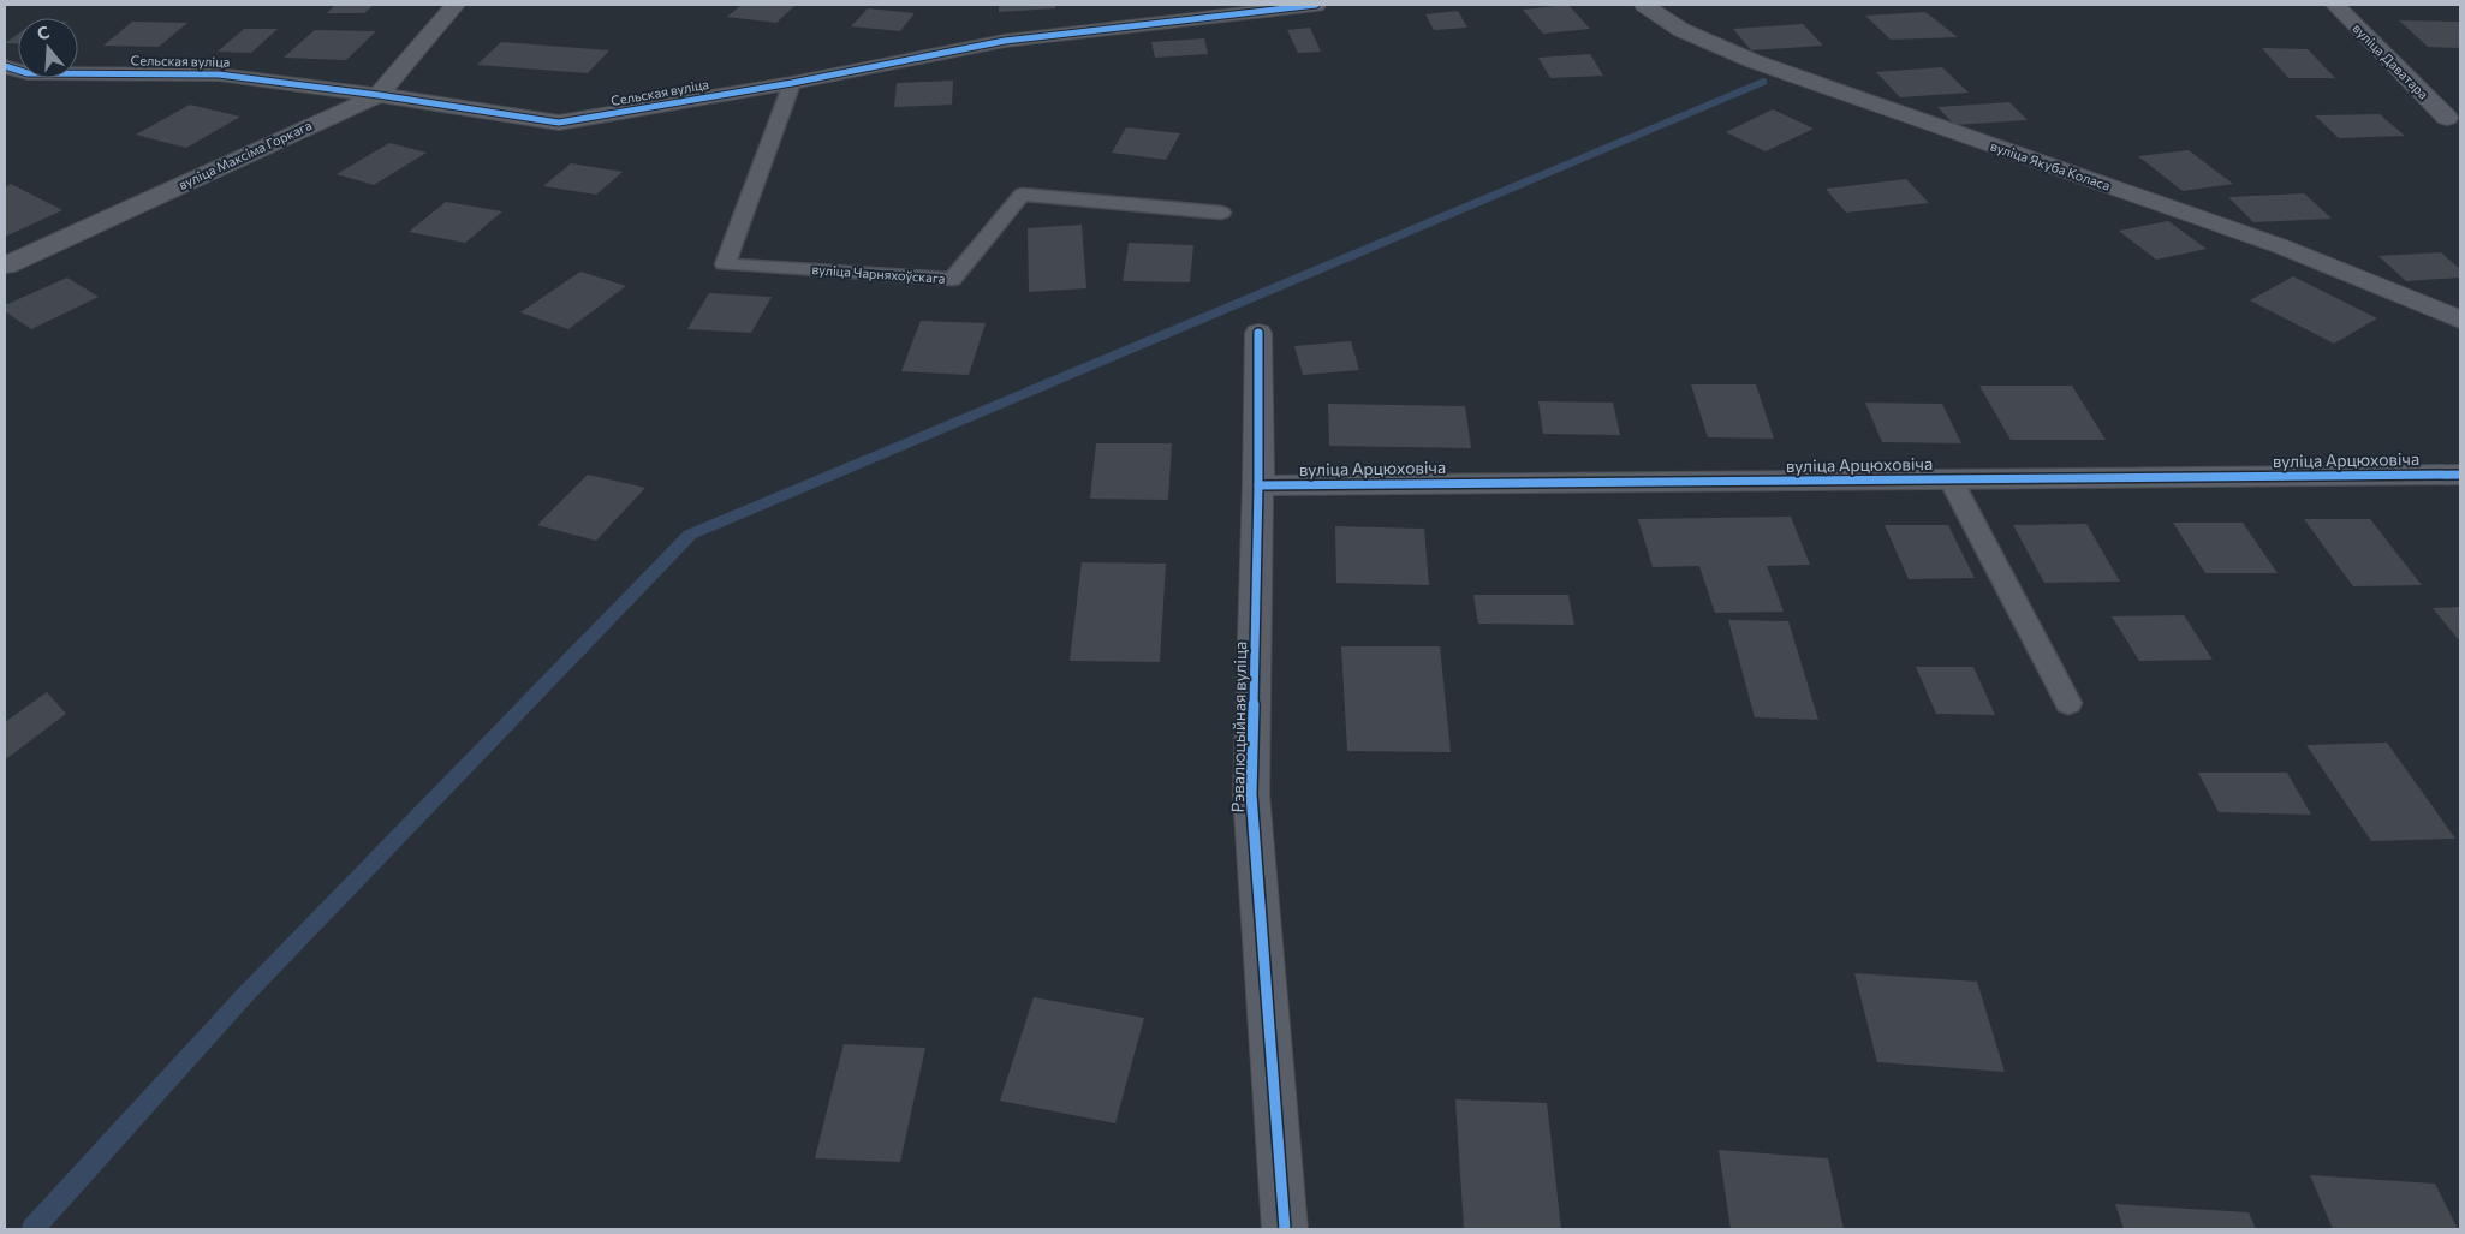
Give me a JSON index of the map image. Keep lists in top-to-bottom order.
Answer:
{
  "streets": {
    "street": [
      "Сельская вуліца",
      "вуліца Даватара",
      "вуліца Максіма Горкага",
      "вуліца Якуба Коласа",
      "вуліца Арцюховіча",
      "Рэвалюцыйная вуліца"
    ],
    "lane": ["вуліца Чарняхоўскага"]
  },
  "crossings": [
    ["Сельская вуліца", "вуліца Максіма Горкага"],
    ["Сельская вуліца", "вуліца Чарняхоўскага"],
    ["вуліца Арцюховіча", "Рэвалюцыйная вуліца"]
  ],
  "north": "top"
}
